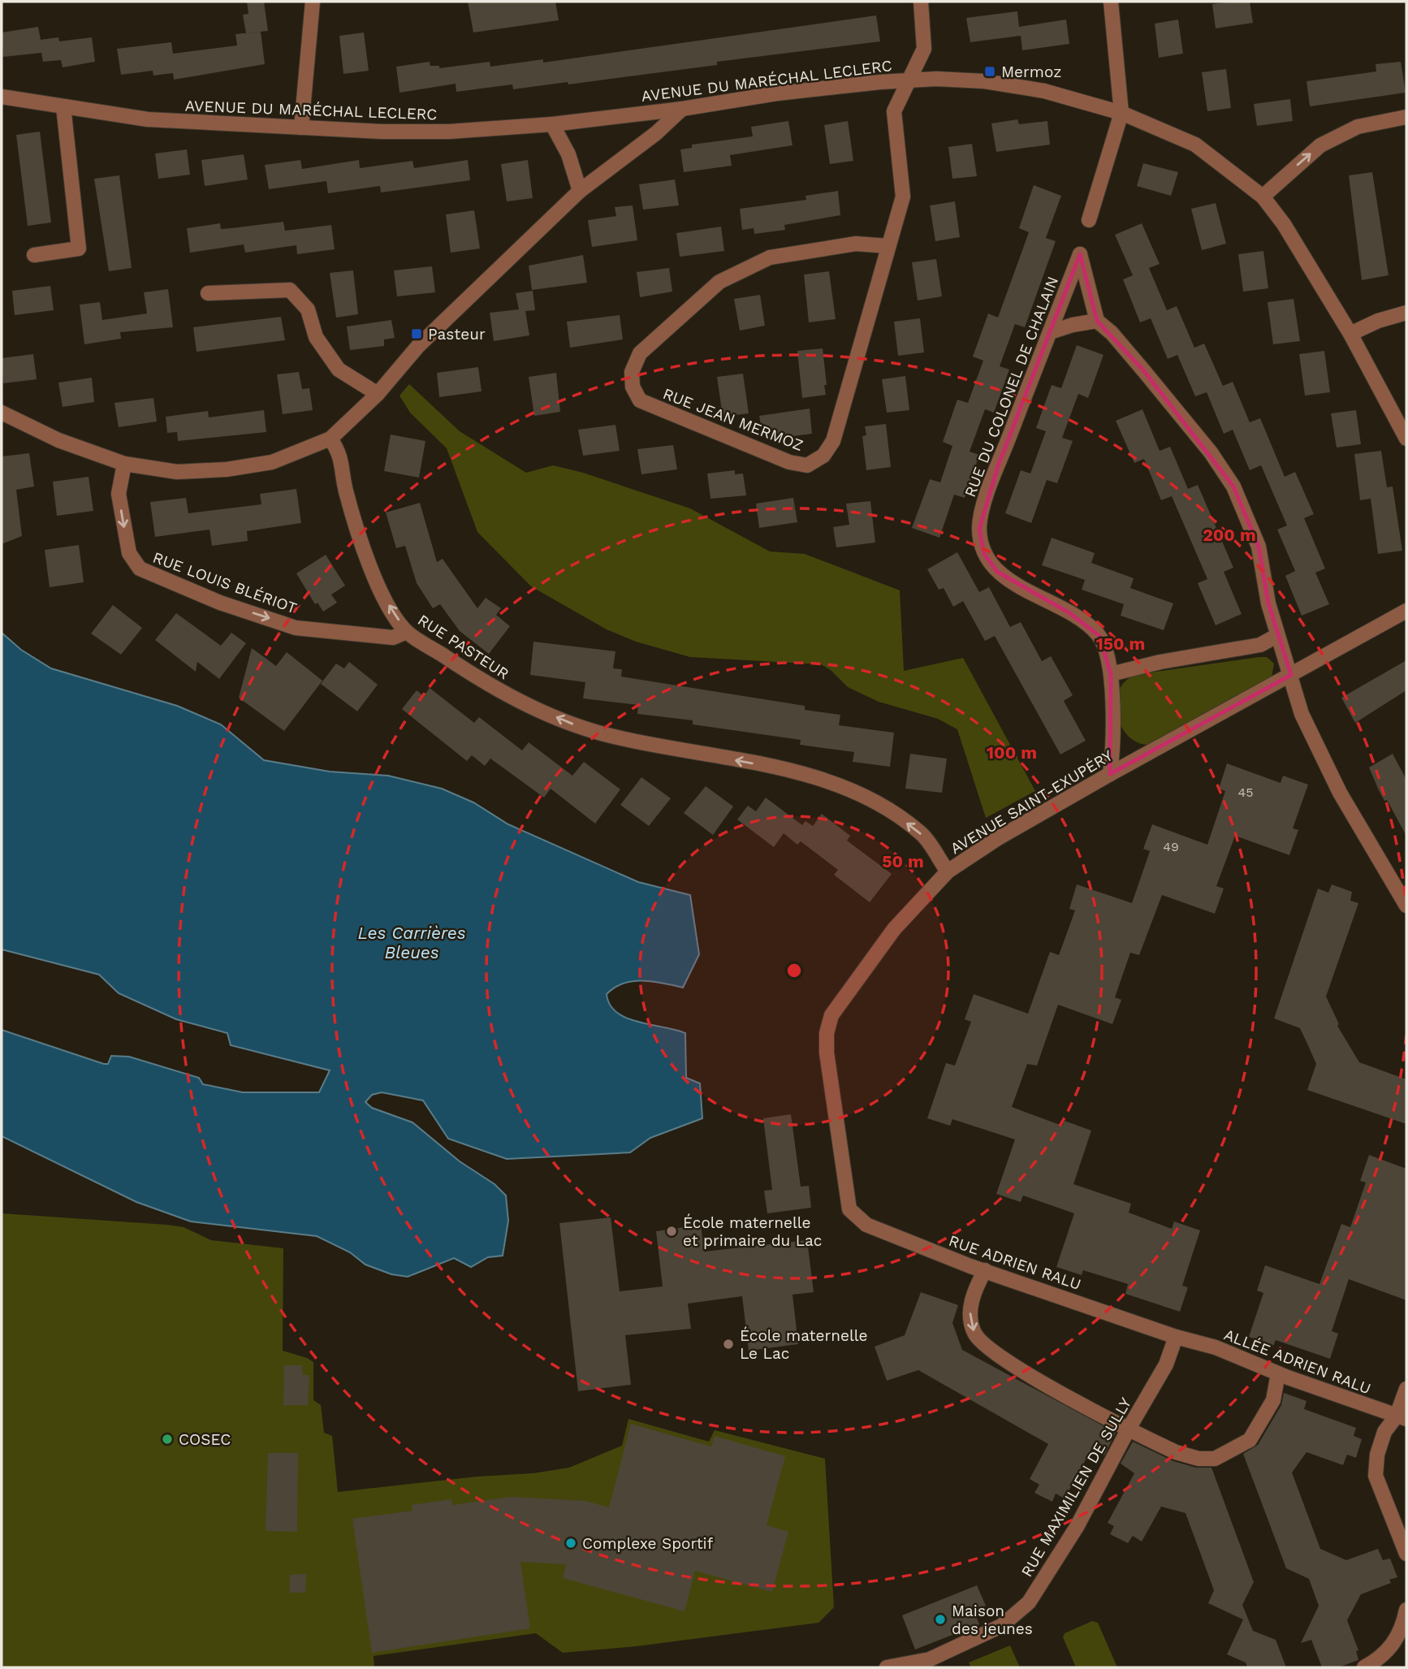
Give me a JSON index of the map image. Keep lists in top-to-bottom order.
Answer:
{
  "streets": {
    "street": [
      "AVENUE DU MARÉCHAL LECLERC",
      "RUE DU COLONEL DE CHALAIN",
      "RUE JEAN MERMOZ",
      "RUE LOUIS BLÉRIOT",
      "RUE PASTEUR",
      "AVENUE SAINT-EXUPÉRY",
      "RUE ADRIEN RALU",
      "ALLÉE ADRIEN RALU",
      "RUE MAXIMILIEN DE SULLY"
    ]
  },
  "crossings": [
    ["AVENUE DU MARÉCHAL LECLERC", "RUE JEAN MERMOZ"],
    ["RUE DU COLONEL DE CHALAIN", "AVENUE SAINT-EXUPÉRY"],
    ["RUE LOUIS BLÉRIOT", "RUE PASTEUR"],
    ["RUE PASTEUR", "AVENUE SAINT-EXUPÉRY"],
    ["AVENUE SAINT-EXUPÉRY", "RUE ADRIEN RALU"],
    ["RUE ADRIEN RALU", "ALLÉE ADRIEN RALU"],
    ["RUE ADRIEN RALU", "RUE MAXIMILIEN DE SULLY"],
    ["ALLÉE ADRIEN RALU", "RUE MAXIMILIEN DE SULLY"]
  ],
  "one_way": ["RUE LOUIS BLÉRIOT", "RUE PASTEUR"],
  "water": ["Les Carrières Bleues"],
  "places": {
    "transit": ["Mermoz", "Pasteur"],
    "other": [
      "École maternelle et primaire du Lac",
      "École maternelle Le Lac",
      "COSEC",
      "Complexe Sportif",
      "Maison des jeunes"
    ]
  },
  "house_numbers": ["45", "49"],
  "rings": [
    "200 m",
    "150 m",
    "100 m",
    "50 m"
  ]
}
